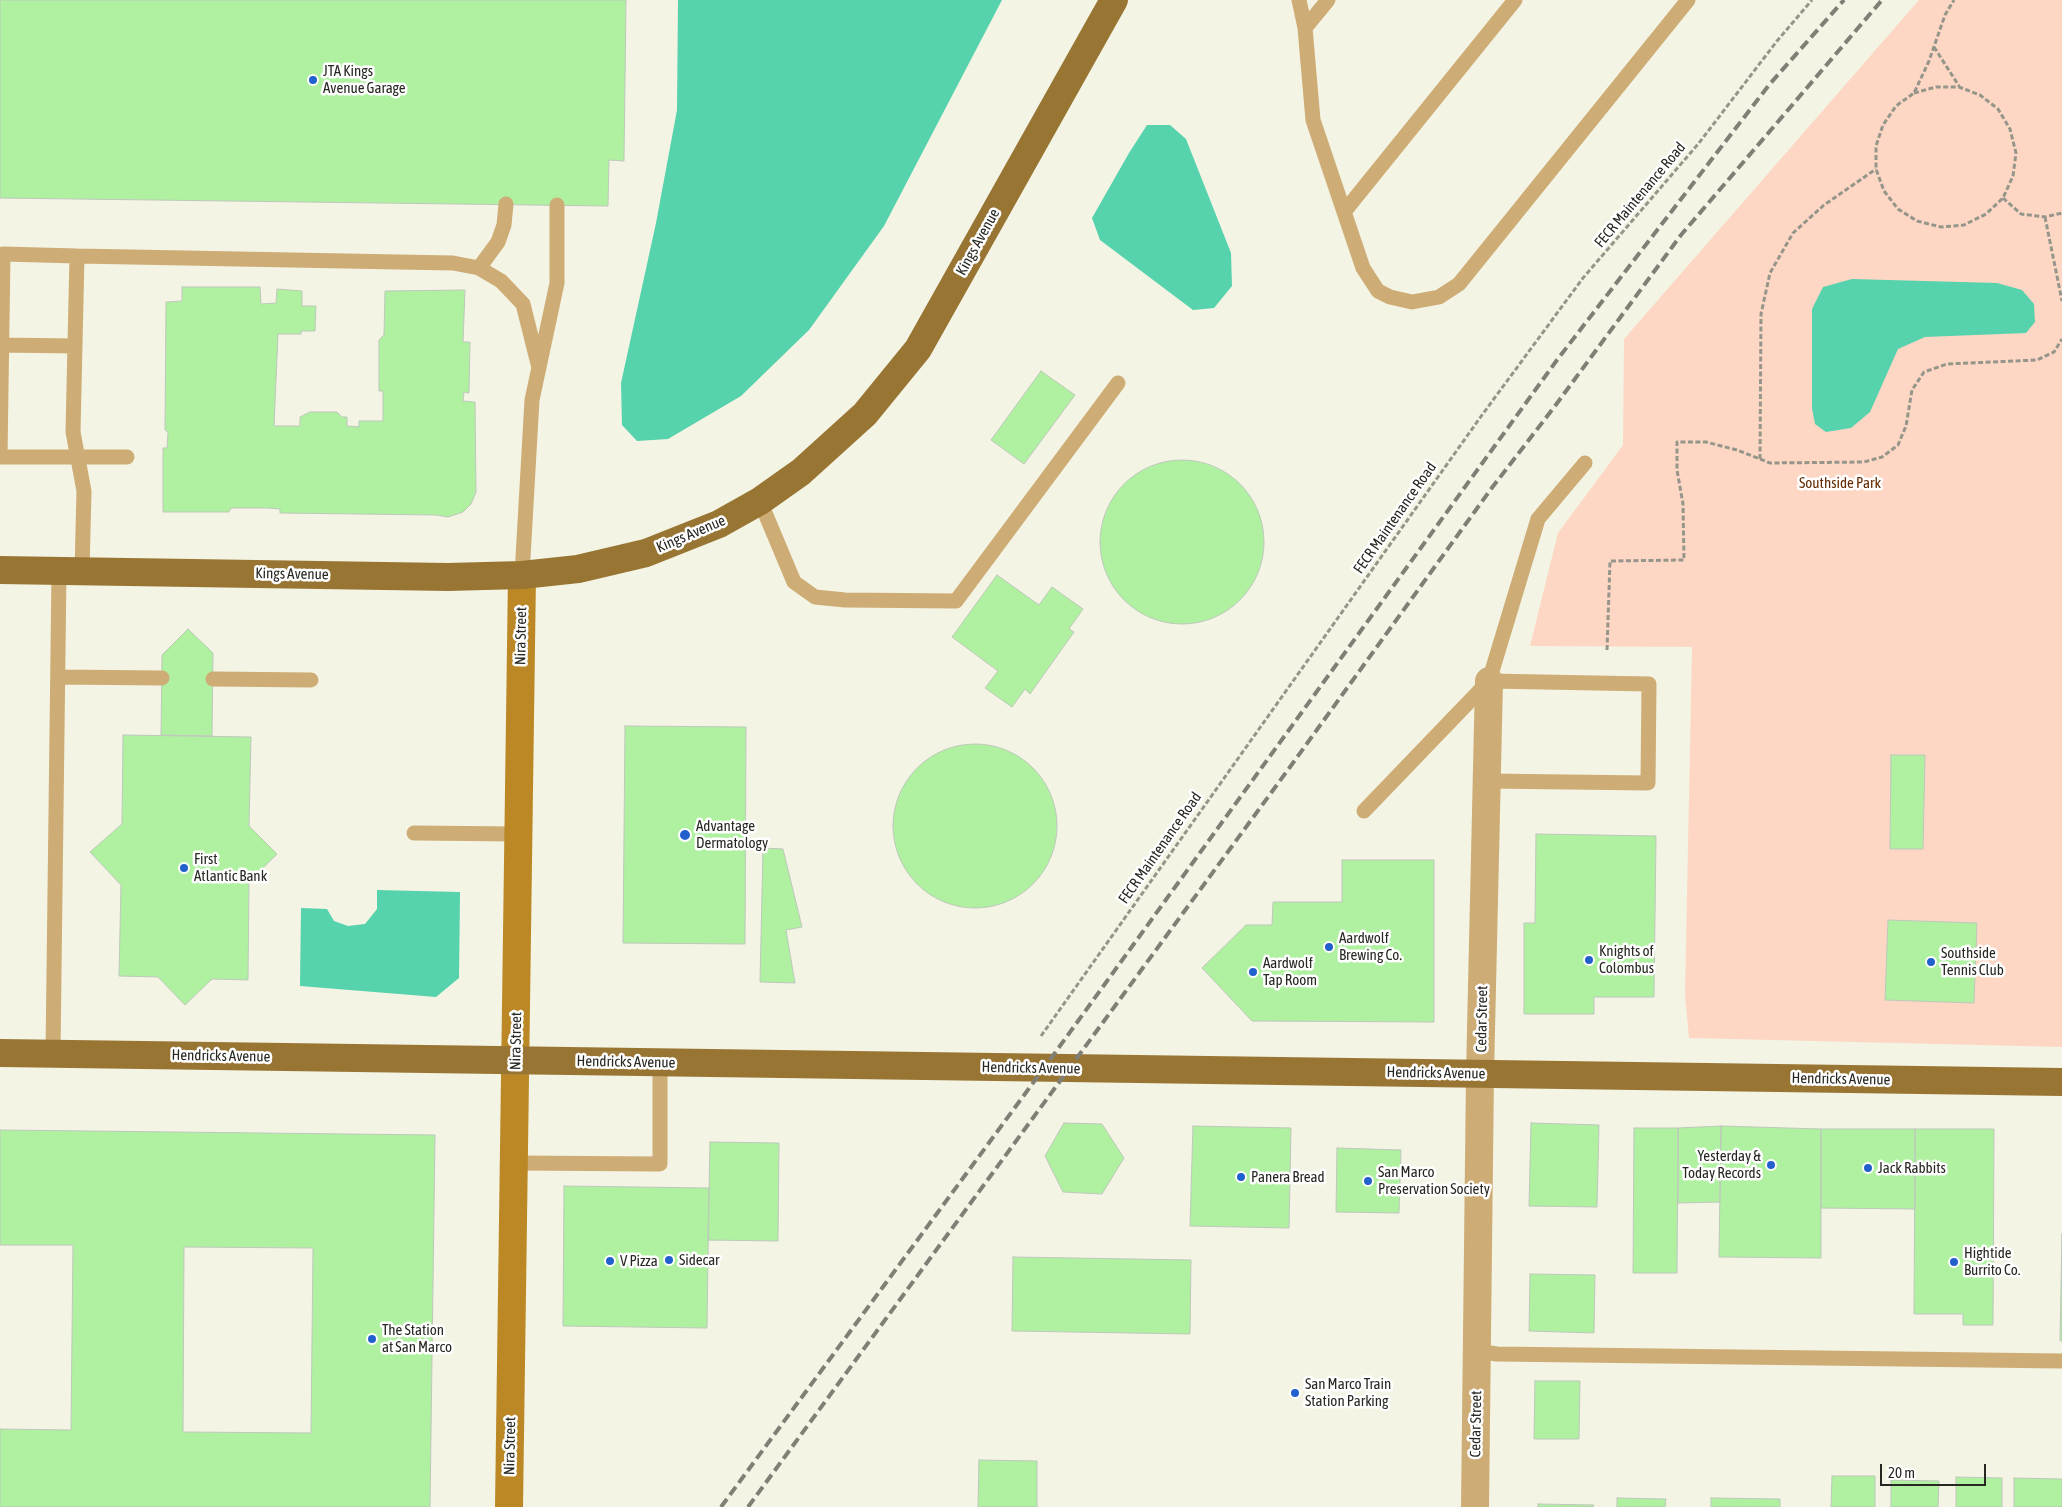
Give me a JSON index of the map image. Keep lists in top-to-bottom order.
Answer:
{
  "streets": {
    "main road": ["Kings Avenue", "Hendricks Avenue"],
    "street": ["Nira Street", "Cedar Street"],
    "path": ["FECR Maintenance Road"]
  },
  "crossings": [
    ["FECR Maintenance Road", "Hendricks Avenue"],
    ["Kings Avenue", "Nira Street"],
    ["Nira Street", "Hendricks Avenue"],
    ["Cedar Street", "Hendricks Avenue"]
  ],
  "parks": ["Southside Park"],
  "places": [
    "JTA Kings Avenue Garage",
    "Advantage Dermatology",
    "First Atlantic Bank",
    "Aardwolf Brewing Co.",
    "Knights of Colombus",
    "Southside Tennis Club",
    "Aardwolf Tap Room",
    "Yesterday & Today Records",
    "Jack Rabbits",
    "Panera Bread",
    "San Marco Preservation Society",
    "Sidecar",
    "V Pizza",
    "Hightide Burrito Co.",
    "The Station at San Marco",
    "San Marco Train Station Parking"
  ],
  "scale_bar": "20 m"
}
